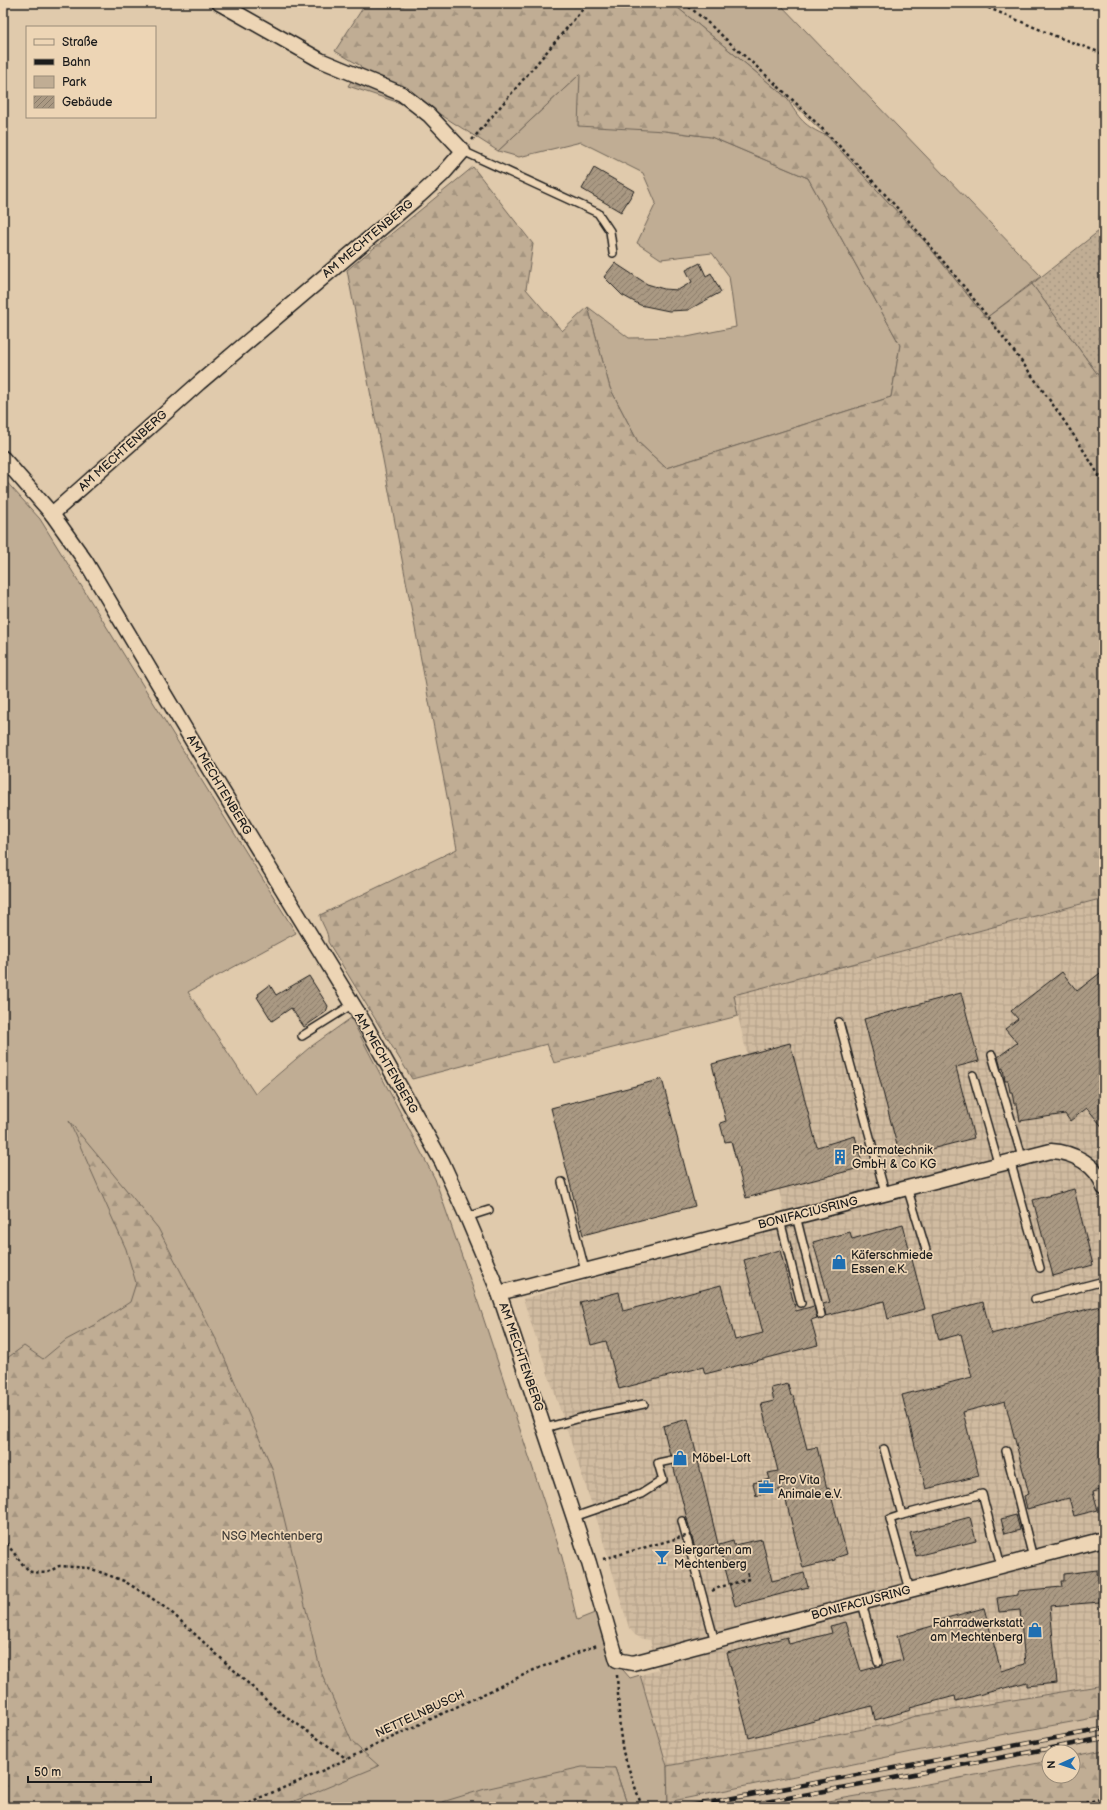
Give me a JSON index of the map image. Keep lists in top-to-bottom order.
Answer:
{
  "streets": {
    "street": ["AM MECHTENBERG", "BONIFACIUSRING"],
    "path": ["NETTELNBUSCH"]
  },
  "crossings": [
    ["AM MECHTENBERG", "BONIFACIUSRING"],
    ["AM MECHTENBERG", "NETTELNBUSCH"]
  ],
  "parks": ["NSG Mechtenberg"],
  "places": {
    "building": ["Pharmatechnik GmbH & Co KG"],
    "shop": ["Käferschmiede Essen e.K.", "Möbel-Loft", "Fahrradwerkstatt am Mechtenberg"],
    "office": ["Pro Vita Animale e.V."],
    "bar": ["Biergarten am Mechtenberg"]
  },
  "legend": [
    "Straße",
    "Bahn",
    "Park",
    "Gebäude"
  ],
  "scale_bar": "50 m",
  "north": "left"
}
